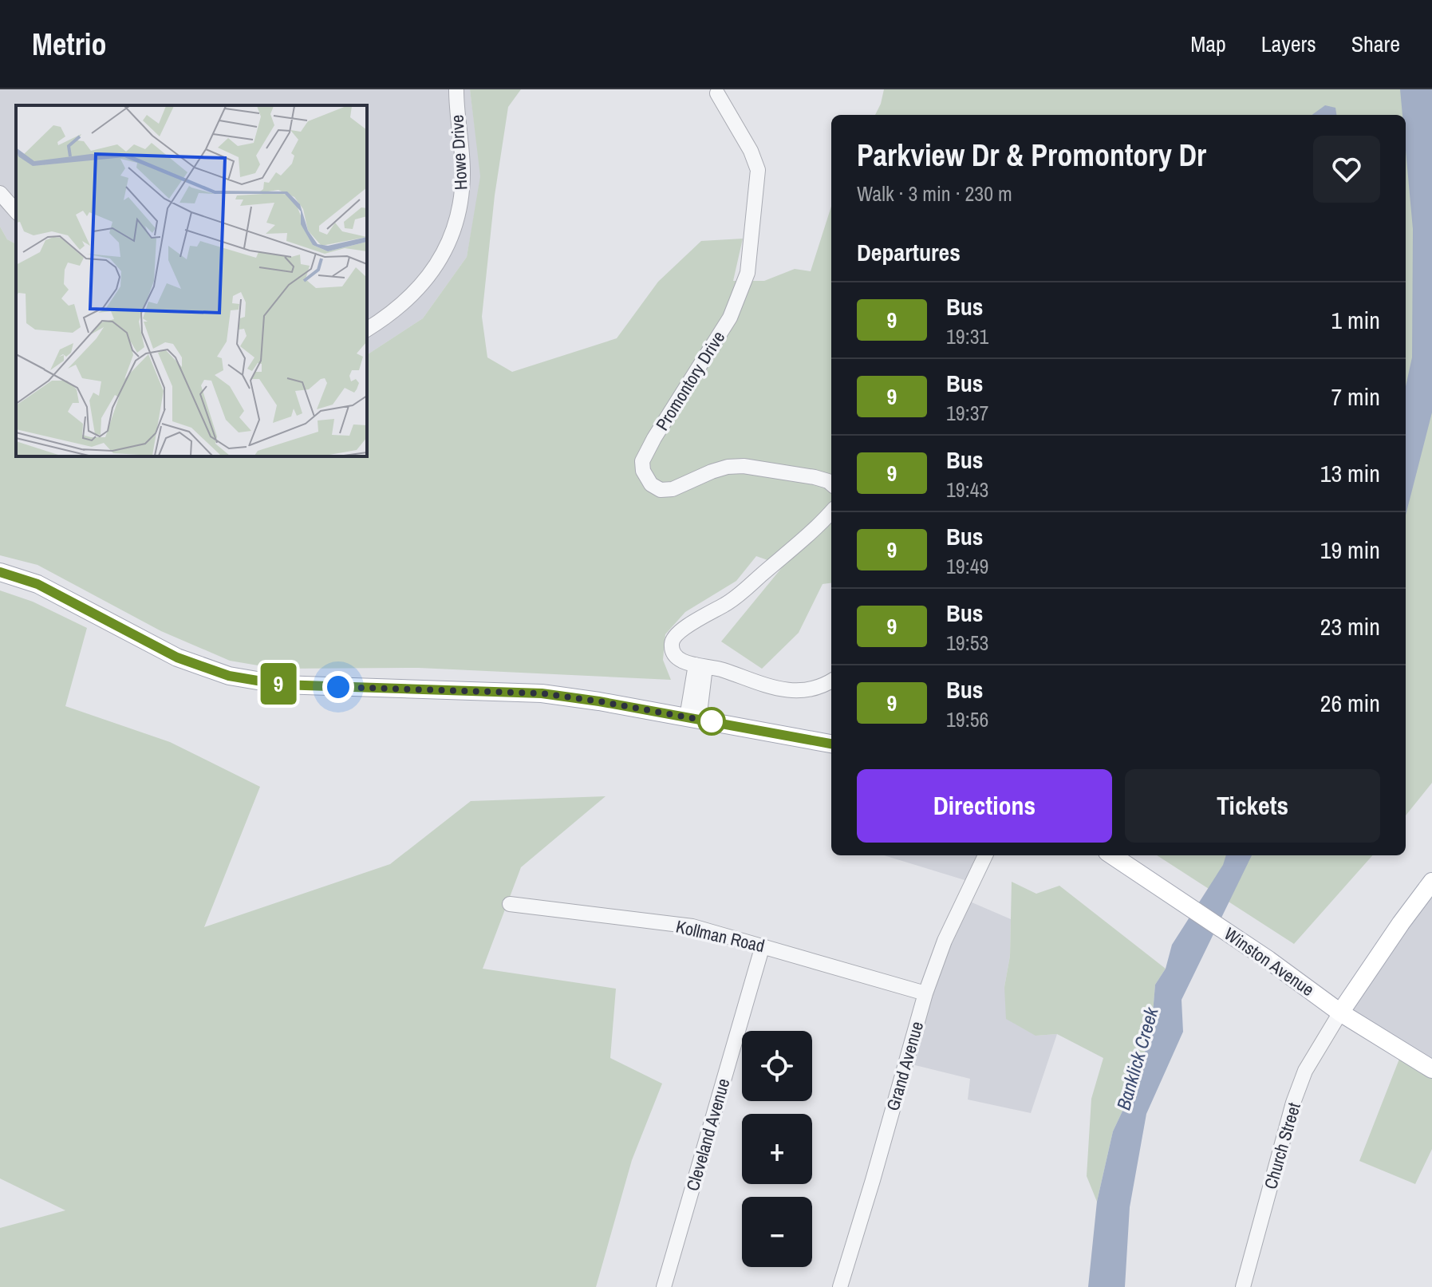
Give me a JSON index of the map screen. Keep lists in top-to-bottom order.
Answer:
{
  "streets": {
    "main road": ["Winston Avenue"],
    "street": [
      "Howe Drive",
      "Promontory Drive",
      "Kollman Road",
      "Grand Avenue",
      "Cleveland Avenue",
      "Church Street"
    ]
  },
  "crossings": [
    ["Kollman Road", "Grand Avenue"],
    ["Kollman Road", "Cleveland Avenue"],
    ["Winston Avenue", "Church Street"]
  ],
  "water": ["Banklick Creek"],
  "lines": ["bus line 9"],
  "page": {
    "header": "Metrio",
    "nav": ["Map", "Layers", "Share"],
    "on_map": "9",
    "heading": [
      ["Parkview Dr & Promontory Dr", "Walk · 3 min · 230 m"],
      "Departures"
    ],
    "list": [
      {
        "mark": "9",
        "name": "Bus",
        "note": "19:31",
        "value": "1 min"
      },
      {
        "mark": "9",
        "name": "Bus",
        "note": "19:37",
        "value": "7 min"
      },
      {
        "mark": "9",
        "name": "Bus",
        "note": "19:43",
        "value": "13 min"
      },
      {
        "mark": "9",
        "name": "Bus",
        "note": "19:49",
        "value": "19 min"
      },
      {
        "mark": "9",
        "name": "Bus",
        "note": "19:53",
        "value": "23 min"
      },
      {
        "mark": "9",
        "name": "Bus",
        "note": "19:56",
        "value": "26 min"
      }
    ],
    "buttons": ["Directions", "Tickets"],
    "map_buttons": ["+", "−"]
  }
}
